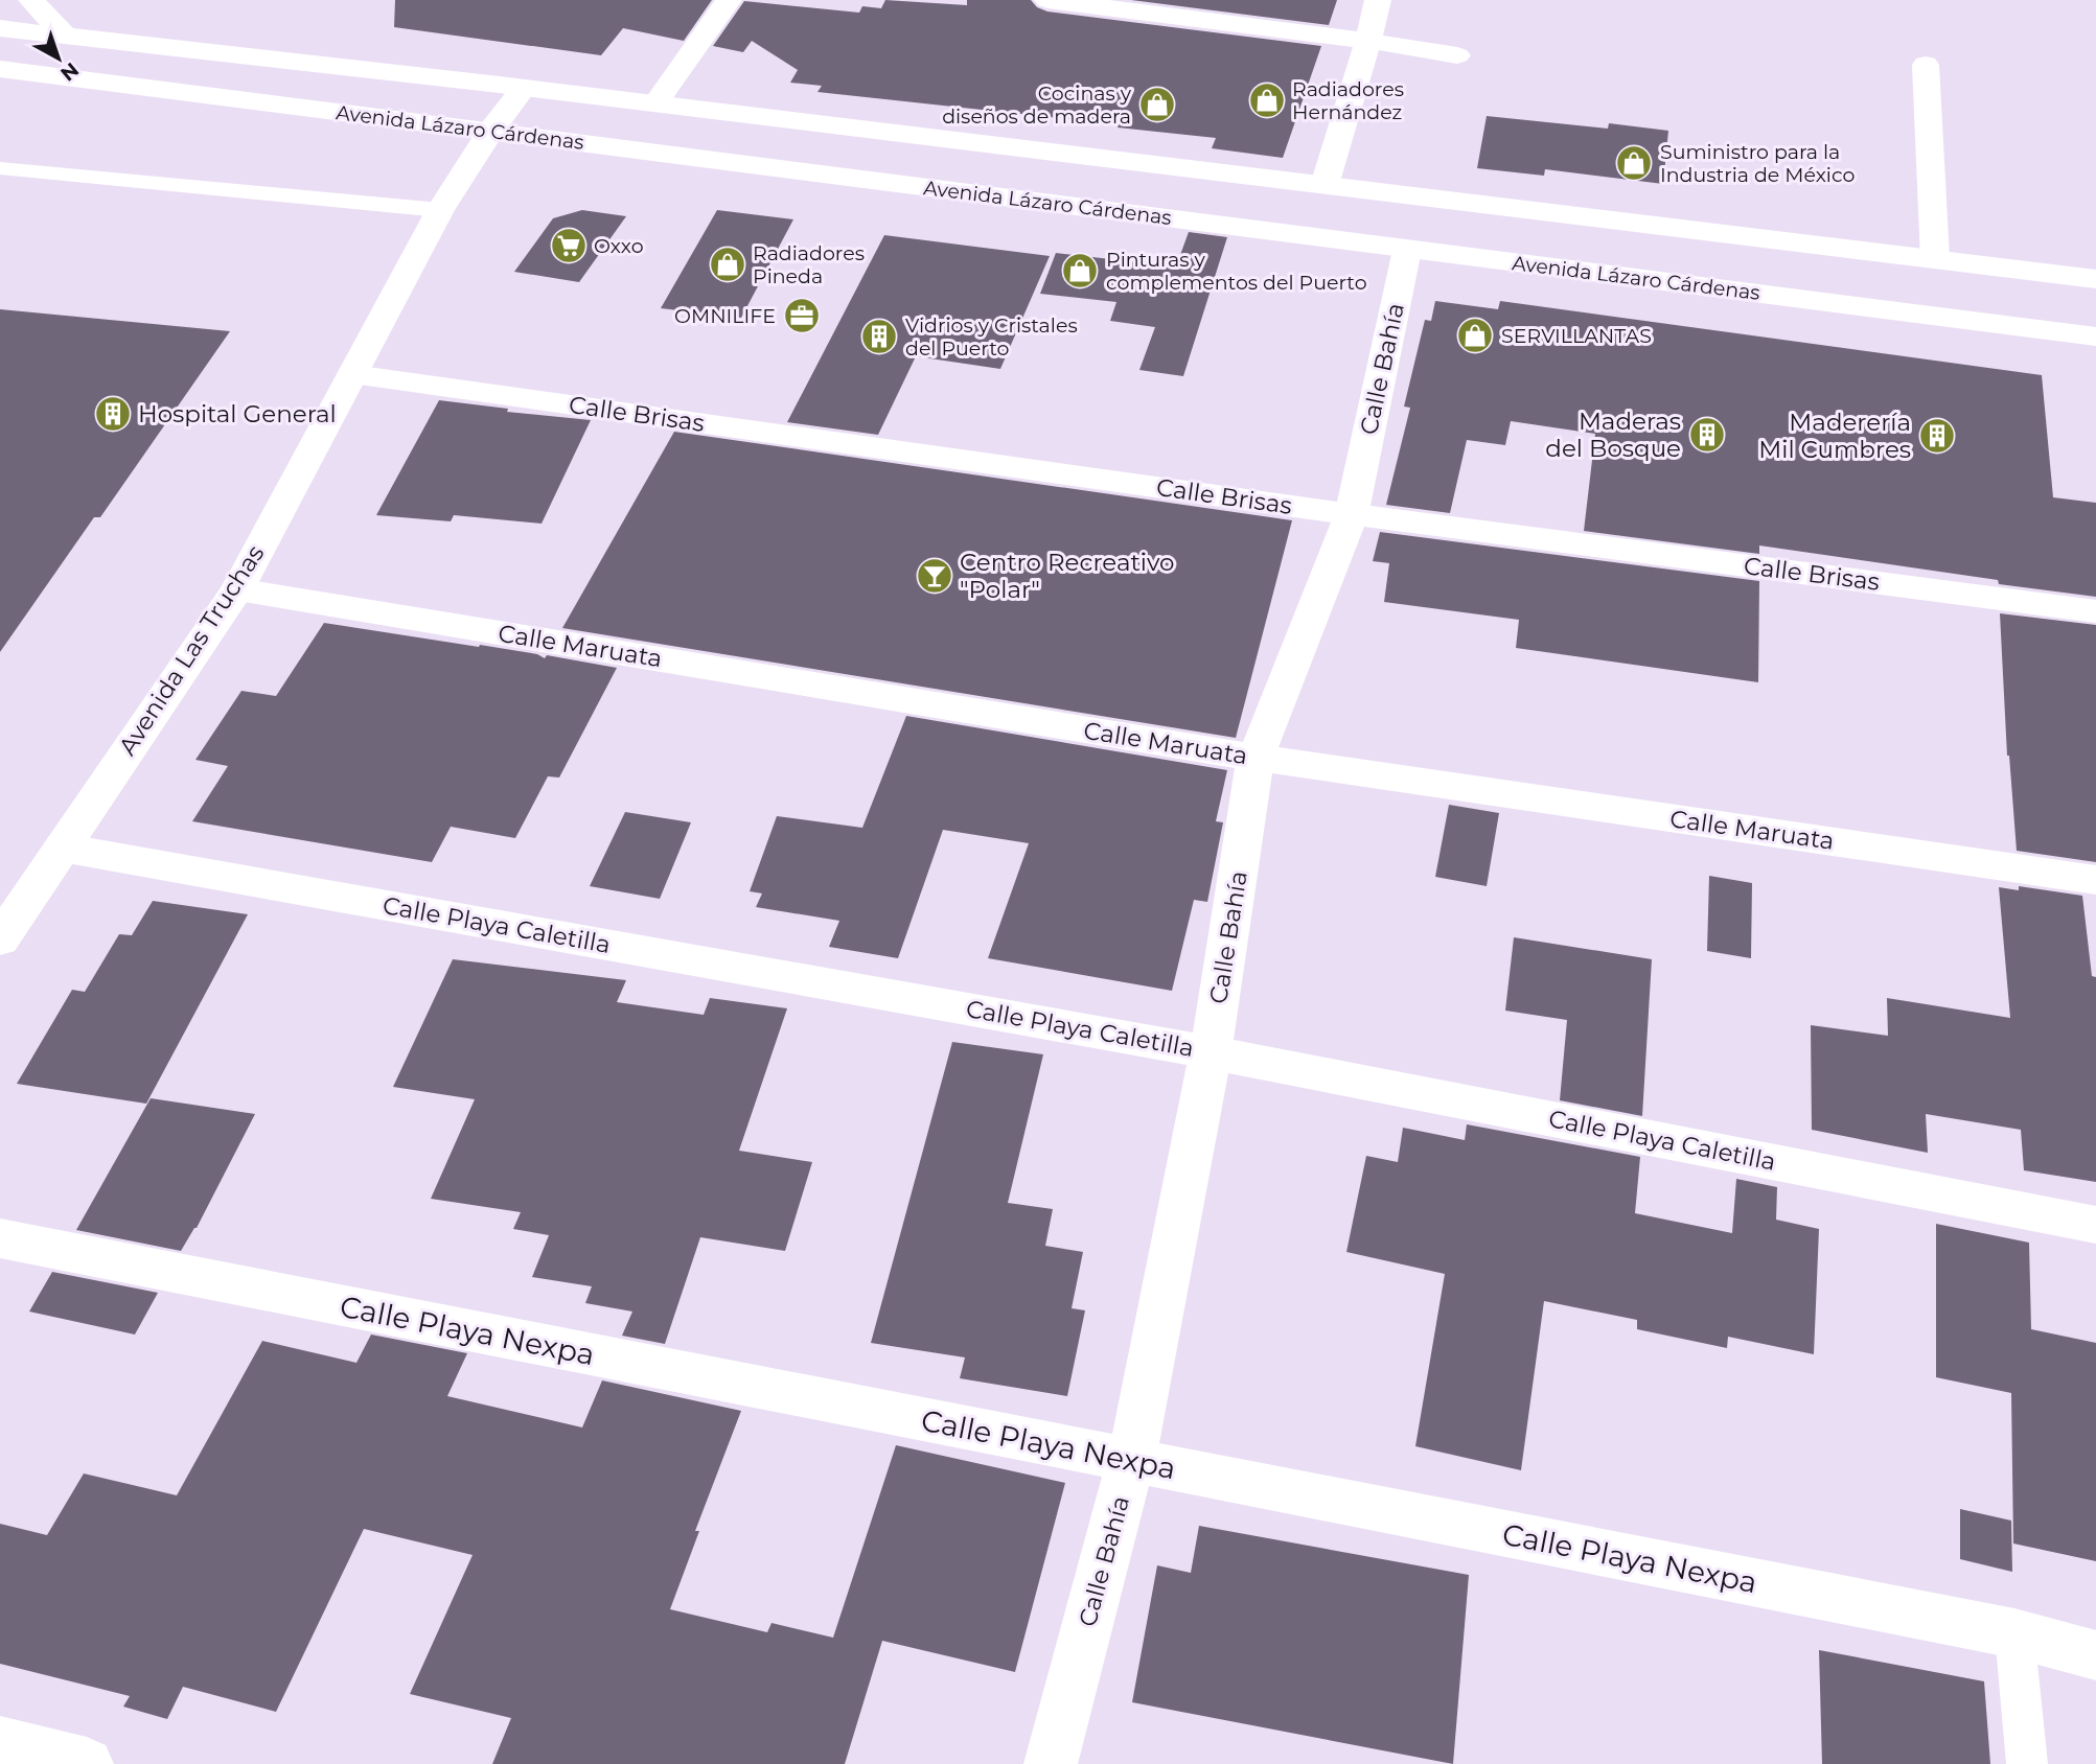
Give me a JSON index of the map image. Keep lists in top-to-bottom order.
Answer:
{
  "streets": {
    "street": [
      "Avenida Lázaro Cárdenas",
      "Calle Bahía",
      "Calle Brisas",
      "Calle Maruata",
      "Avenida Las Truchas",
      "Calle Playa Caletilla",
      "Calle Playa Nexpa"
    ]
  },
  "crossings": [
    ["Avenida Lázaro Cárdenas", "Calle Bahía"],
    ["Avenida Lázaro Cárdenas", "Avenida Las Truchas"],
    ["Calle Bahía", "Calle Brisas"],
    ["Calle Bahía", "Calle Maruata"],
    ["Calle Bahía", "Calle Playa Caletilla"],
    ["Calle Bahía", "Calle Playa Nexpa"],
    ["Calle Brisas", "Avenida Las Truchas"],
    ["Calle Maruata", "Avenida Las Truchas"],
    ["Avenida Las Truchas", "Calle Playa Caletilla"]
  ],
  "places": {
    "shop": [
      "Radiadores Hernández",
      "Cocinas y diseños de madera",
      "Suministro para la Industria de México",
      "Radiadores Pineda",
      "Pinturas y complementos del Puerto",
      "SERVILLANTAS"
    ],
    "supermarket": ["Oxxo"],
    "office": ["OMNILIFE"],
    "building": [
      "Vidrios y Cristales del Puerto",
      "Hospital General",
      "Maderas del Bosque",
      "Maderería Mil Cumbres"
    ],
    "bar": ["Centro Recreativo \"Polar\""]
  },
  "north": "bottom right"
}
